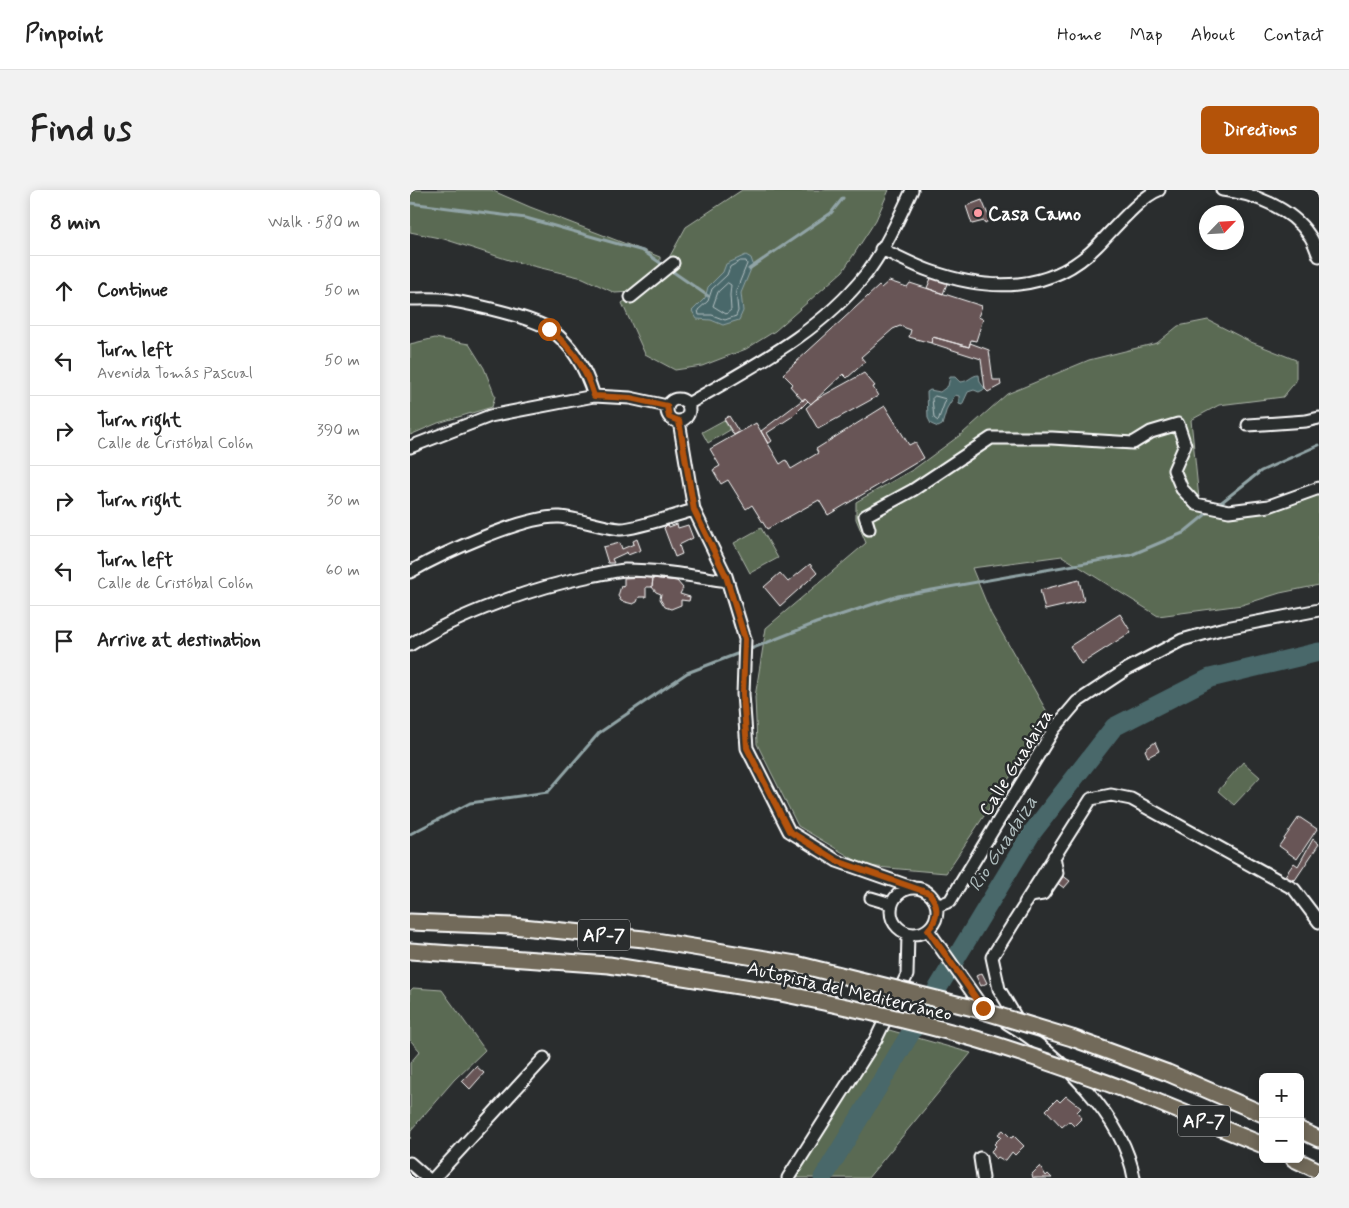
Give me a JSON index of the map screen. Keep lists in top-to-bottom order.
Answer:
{
  "streets": {
    "highway": ["AP-7", "Autopista del Mediterráneo"],
    "street": ["Calle Guadaiza"]
  },
  "water": ["Rio Guadaiza"],
  "places": ["Casa Camo"],
  "north": "top right",
  "page": {
    "header": "Pinpoint",
    "nav": [
      "Home",
      "Map",
      "About",
      "Contact"
    ],
    "buttons": "Directions",
    "title": "Find us",
    "heading": ["8 min", "Walk · 580 m"],
    "list": [
      ["Continue", "50 m"],
      ["Turn left", "Avenida Tomás Pascual", "50 m"],
      ["Turn right", "Calle de Cristóbal Colón", "390 m"],
      ["Turn right", "30 m"],
      ["Turn left", "Calle de Cristóbal Colón", "60 m"],
      "Arrive at destination"
    ],
    "map_buttons": ["+", "−"]
  }
}
